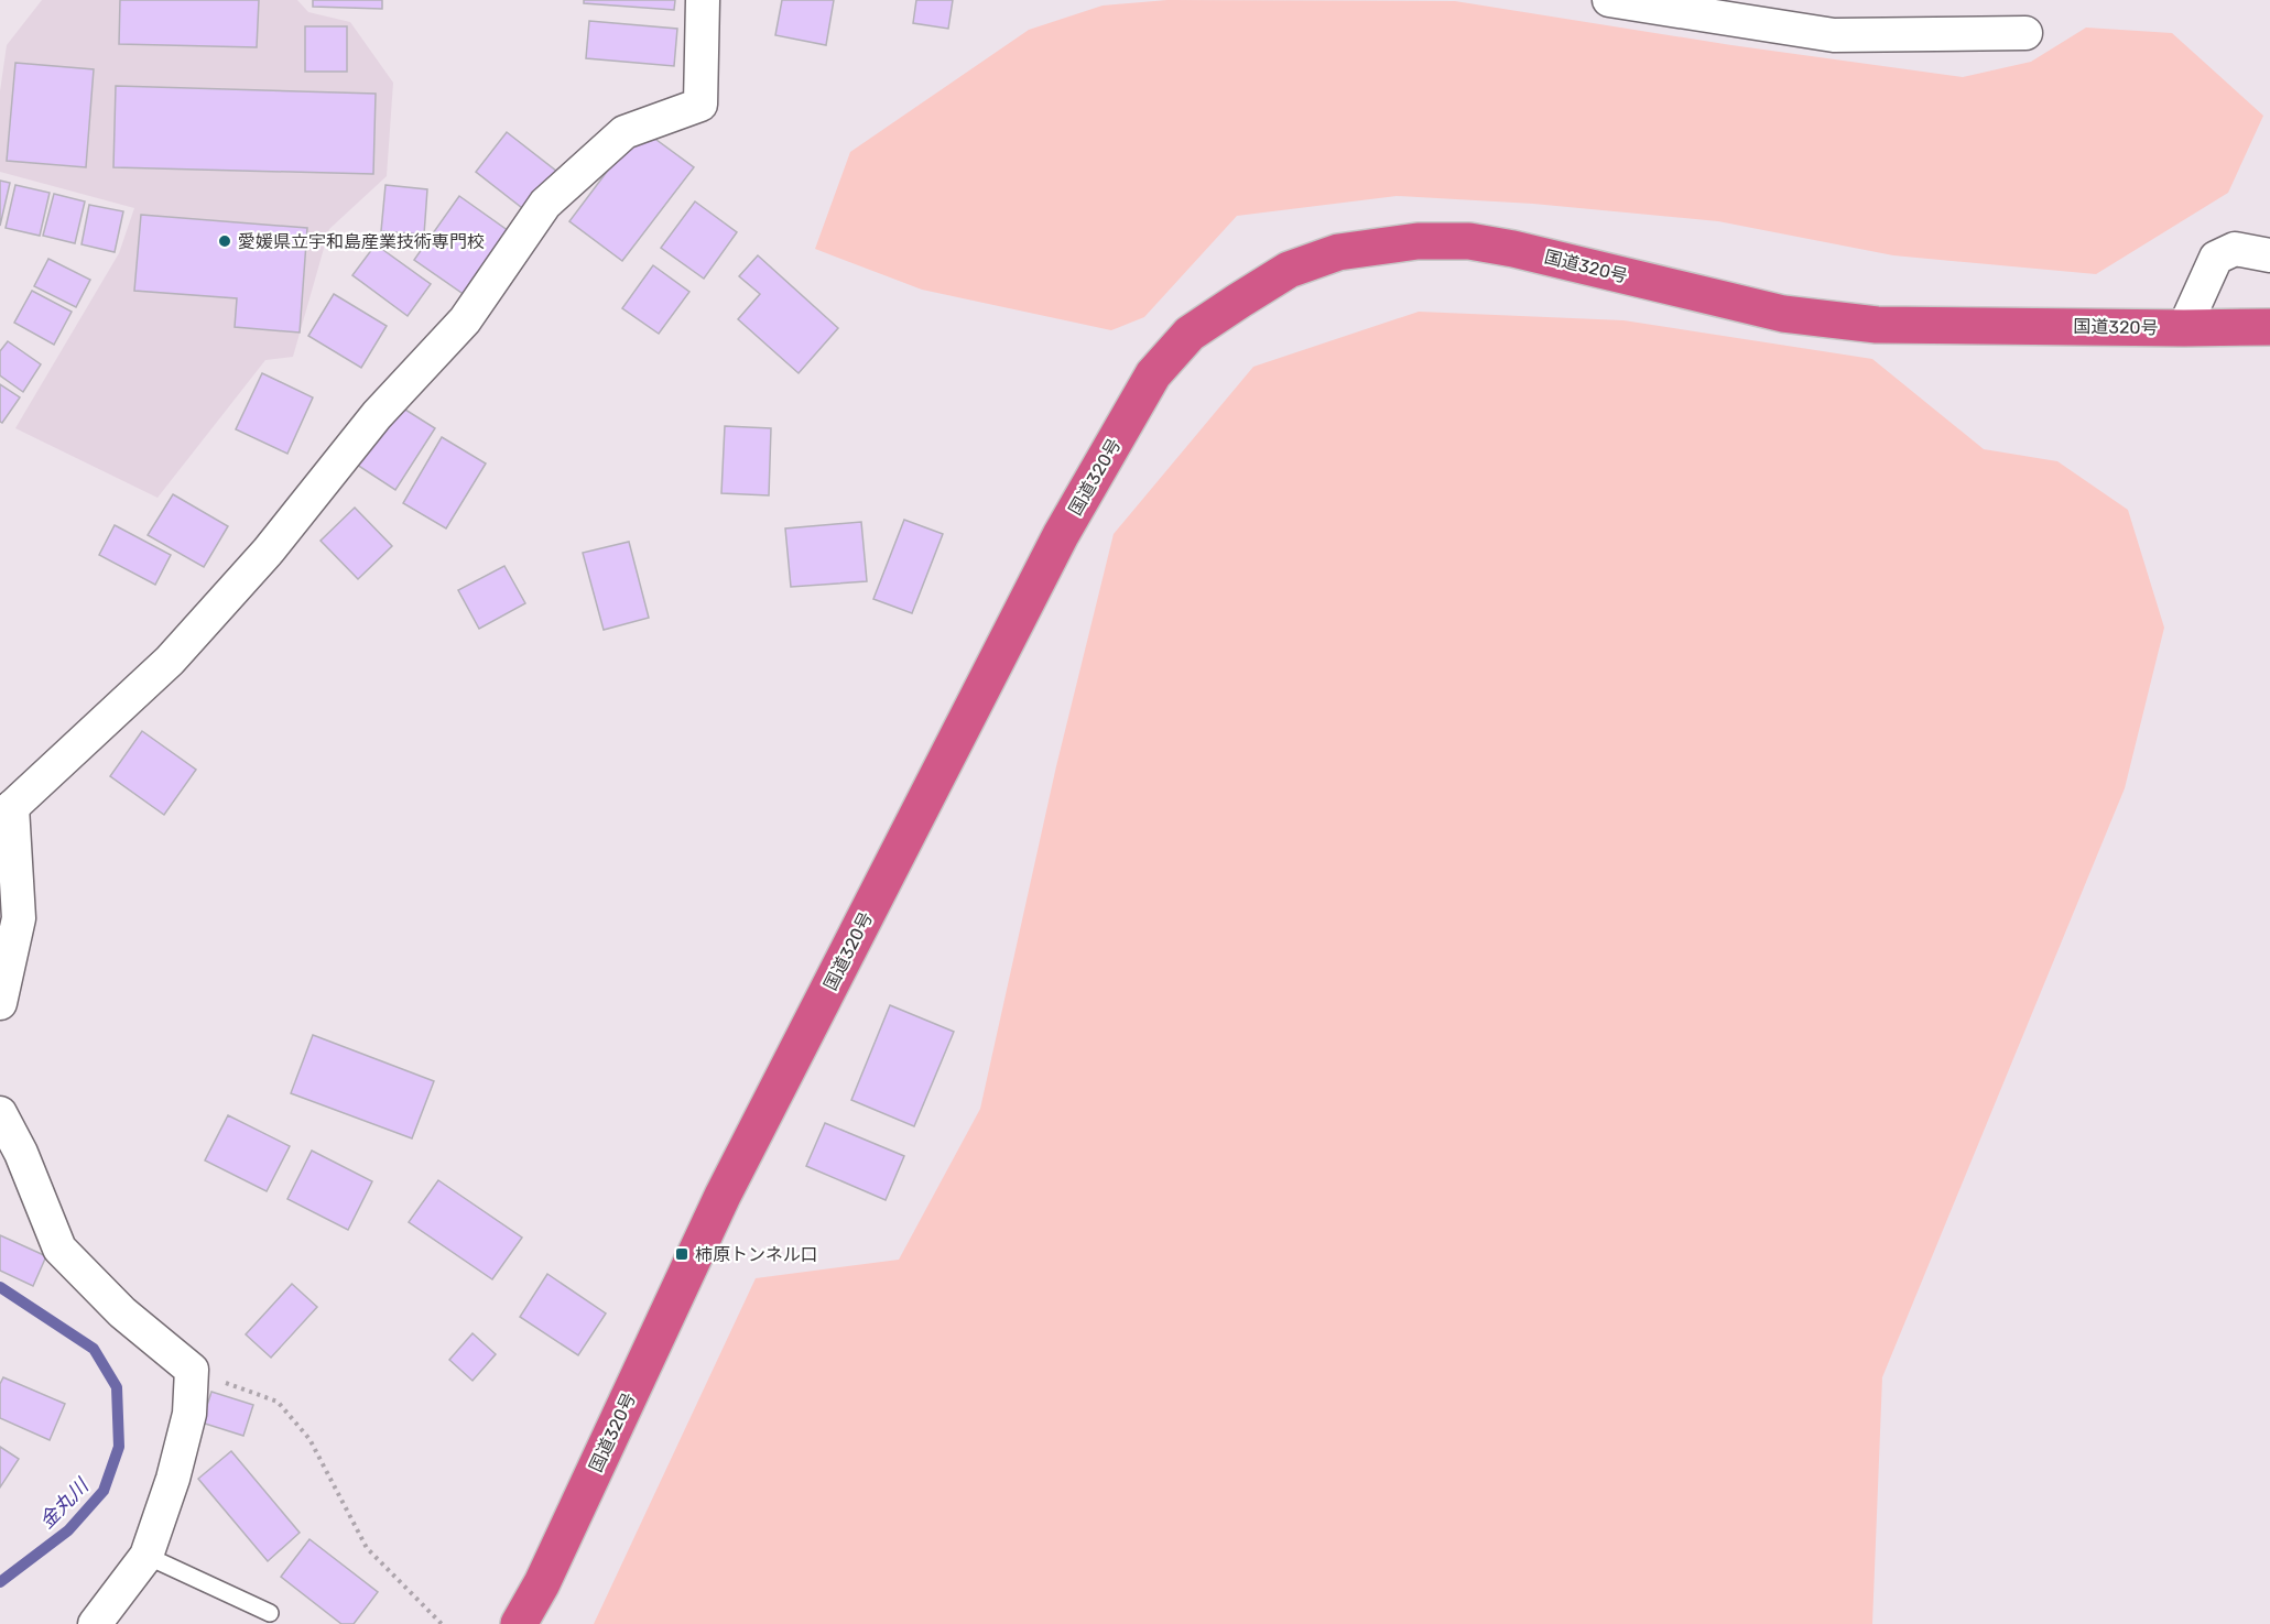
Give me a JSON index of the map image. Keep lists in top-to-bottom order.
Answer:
{
  "streets": {
    "highway": ["国道320号"]
  },
  "water": ["金丸川"],
  "places": {
    "other": ["愛媛県立宇和島産業技術専門校"],
    "transit": ["柿原トンネル口"]
  }
}
